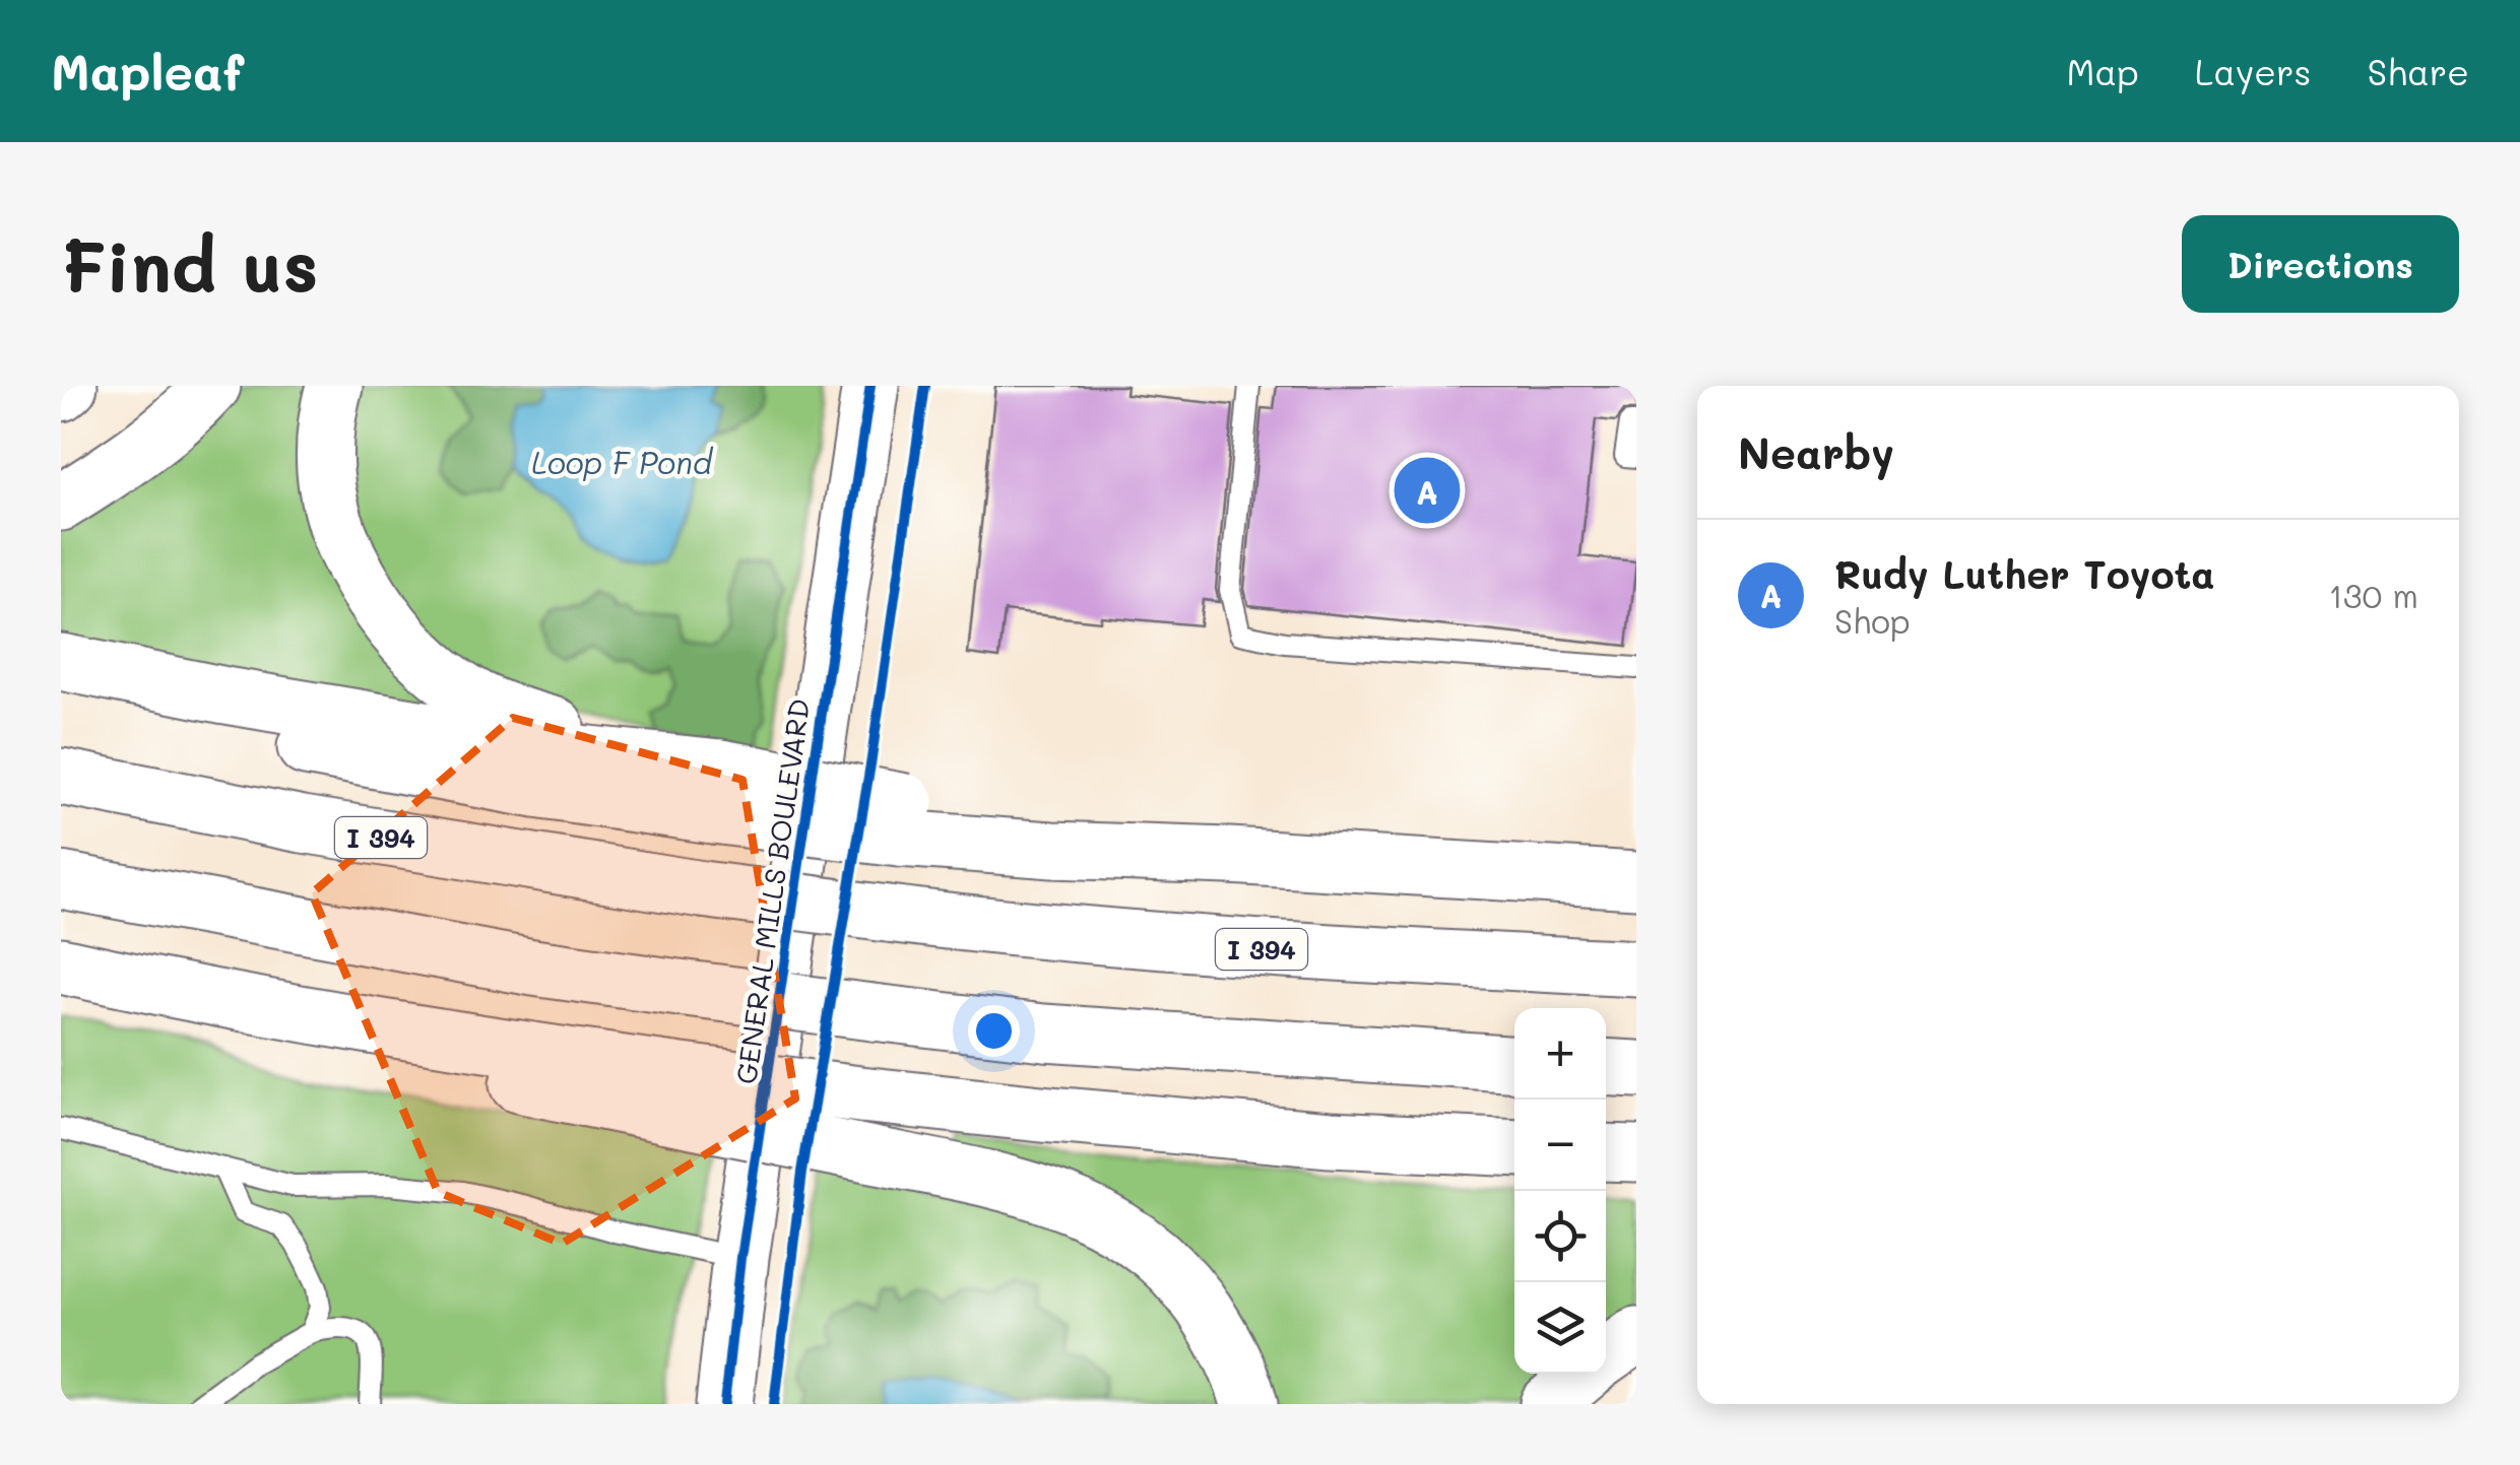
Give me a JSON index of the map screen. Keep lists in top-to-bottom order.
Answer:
{
  "streets": {
    "main road": ["I 394", "GENERAL MILLS BOULEVARD"]
  },
  "water": ["Loop F Pond"],
  "page": {
    "header": "Mapleaf",
    "nav": ["Map", "Layers", "Share"],
    "buttons": "Directions",
    "title": "Find us",
    "heading": "Nearby",
    "pins": "A",
    "list": [
      {
        "mark": "A",
        "name": "Rudy Luther Toyota",
        "note": "Shop",
        "value": "130 m"
      }
    ],
    "map_buttons": ["+", "−"]
  }
}
